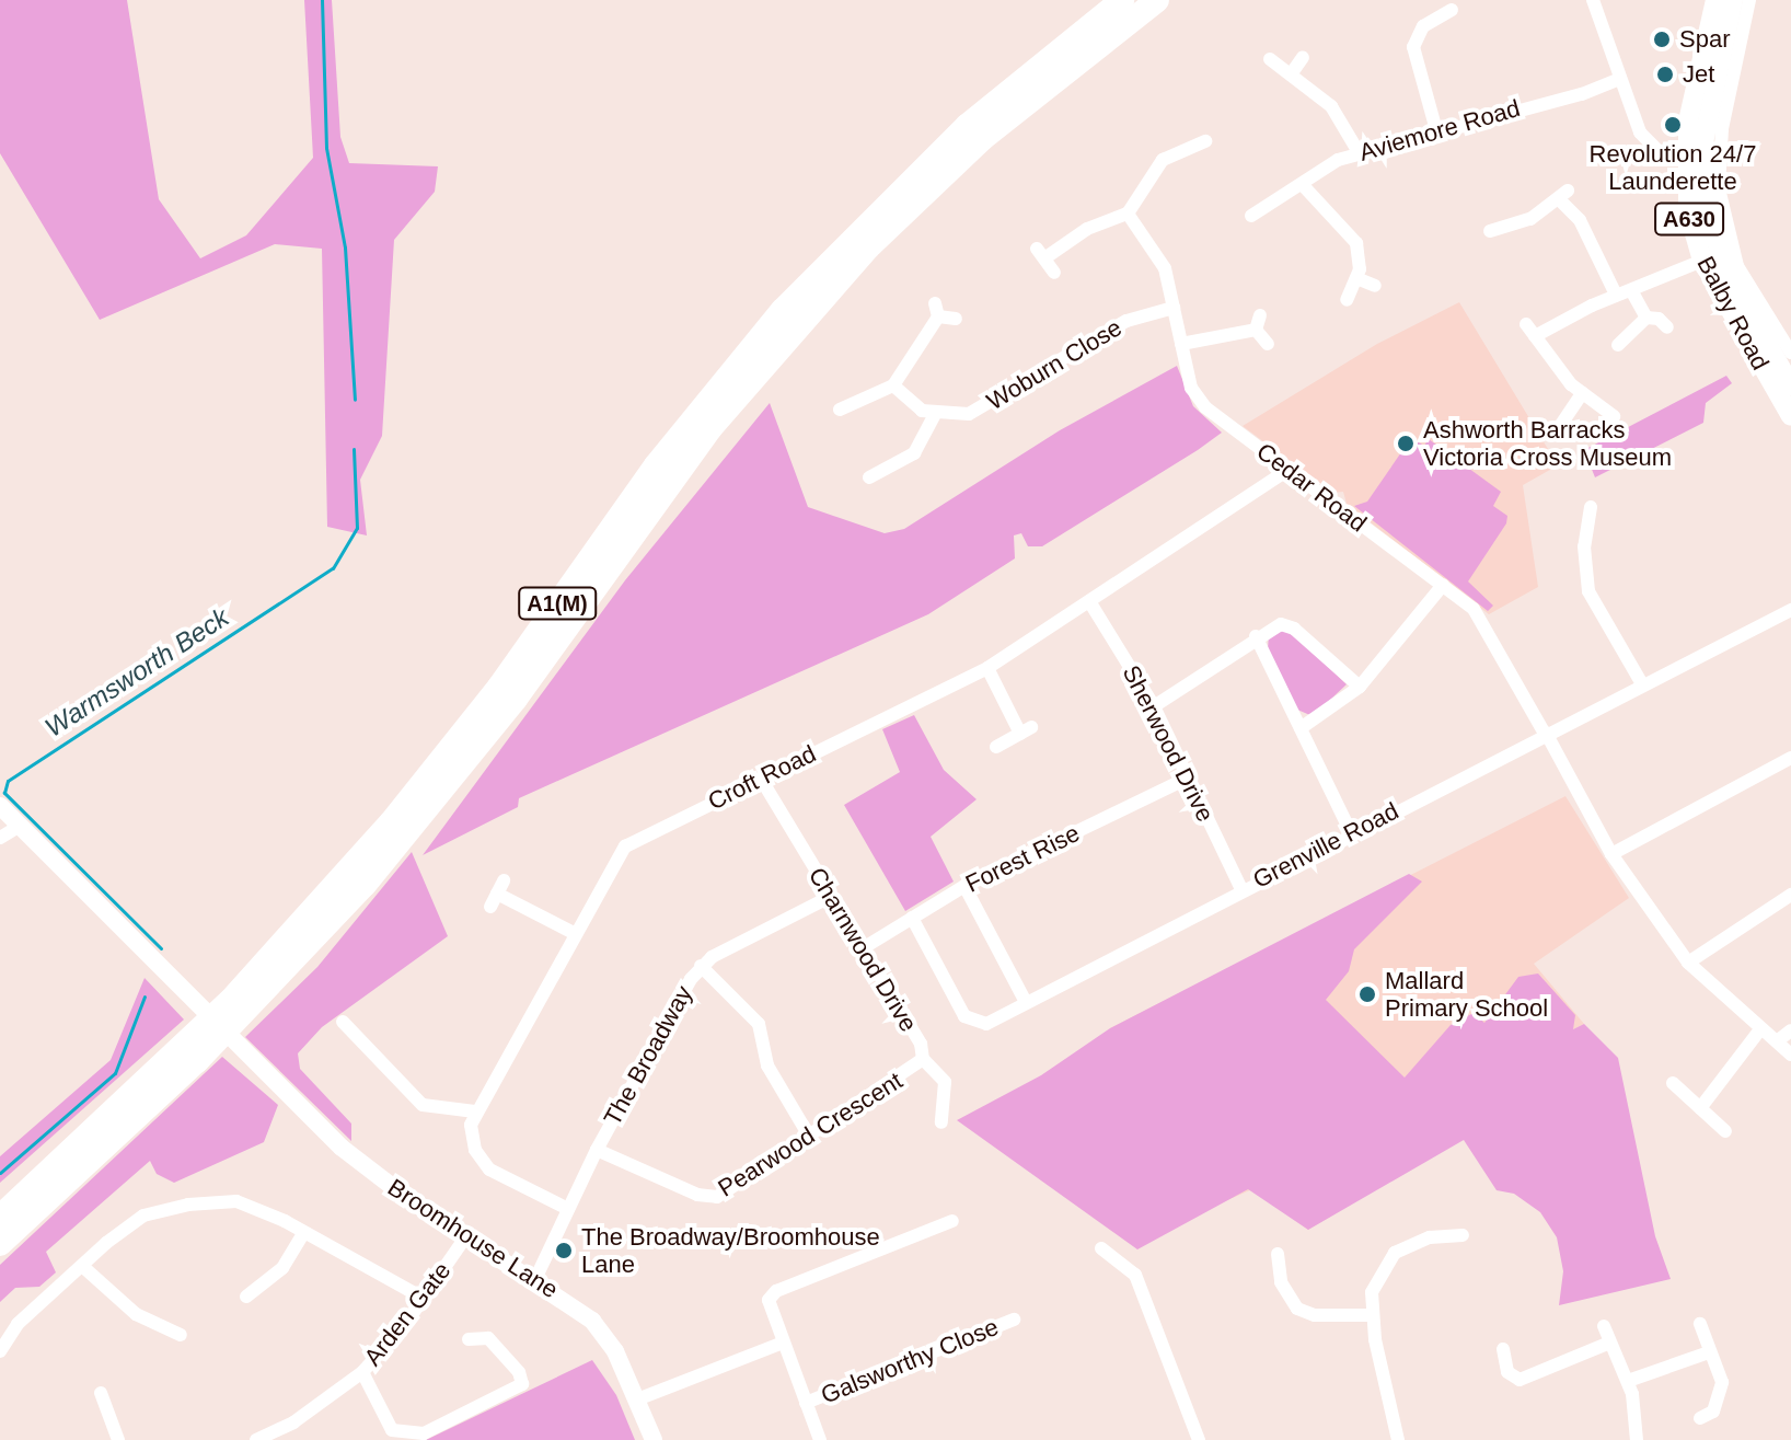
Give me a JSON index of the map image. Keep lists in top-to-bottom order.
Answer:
{
  "streets": {
    "highway": ["A1(M)"],
    "main road": ["A630", "Balby Road"],
    "street": [
      "Aviemore Road",
      "Woburn Close",
      "Cedar Road",
      "Sherwood Drive",
      "Croft Road",
      "Grenville Road",
      "Forest Rise",
      "Charnwood Drive",
      "The Broadway",
      "Pearwood Crescent",
      "Broomhouse Lane",
      "Arden Gate",
      "Galsworthy Close"
    ]
  },
  "crossings": [
    ["Woburn Close", "Cedar Road"],
    ["Cedar Road", "Croft Road"],
    ["Cedar Road", "Grenville Road"],
    ["Sherwood Drive", "Croft Road"],
    ["Sherwood Drive", "Grenville Road"],
    ["Sherwood Drive", "Forest Rise"],
    ["Croft Road", "Charnwood Drive"],
    ["Grenville Road", "Forest Rise"],
    ["Forest Rise", "Charnwood Drive"],
    ["Charnwood Drive", "The Broadway"],
    ["Charnwood Drive", "Pearwood Crescent"],
    ["The Broadway", "Pearwood Crescent"],
    ["The Broadway", "Broomhouse Lane"],
    ["Broomhouse Lane", "Arden Gate"]
  ],
  "water": ["Warmsworth Beck"],
  "places": [
    "Spar",
    "Jet",
    "Revolution 24/7 Launderette",
    "Ashworth Barracks Victoria Cross Museum",
    "Mallard Primary School",
    "The Broadway/Broomhouse Lane"
  ]
}
